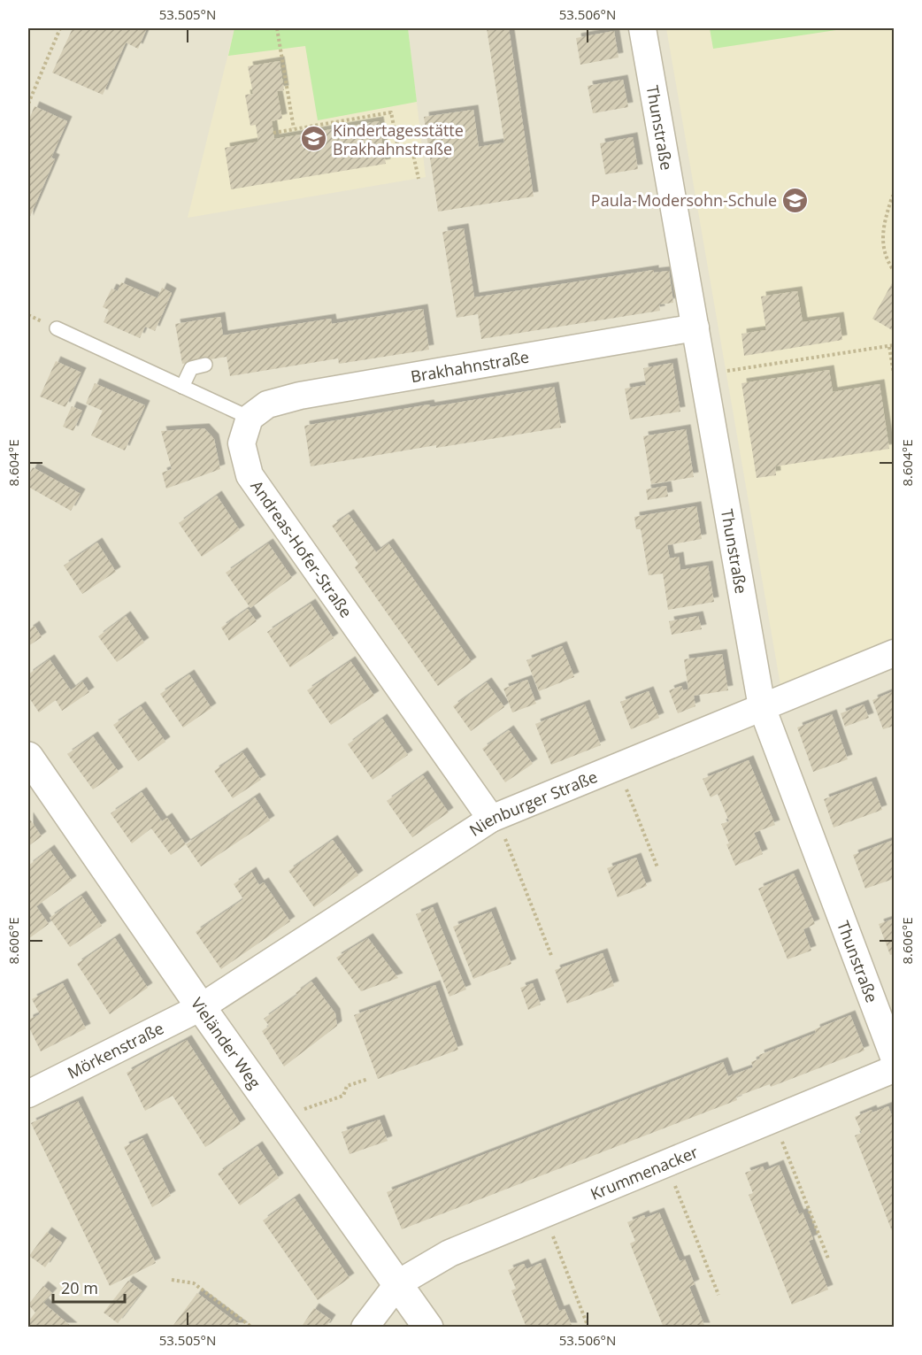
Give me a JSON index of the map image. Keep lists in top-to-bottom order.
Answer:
{
  "streets": {
    "street": [
      "Thunstraße",
      "Brakhahnstraße",
      "Andreas-Hofer-Straße",
      "Nienburger Straße",
      "Vieländer Weg",
      "Mörkenstraße",
      "Krummenacker"
    ]
  },
  "crossings": [
    ["Thunstraße", "Brakhahnstraße"],
    ["Thunstraße", "Nienburger Straße"],
    ["Brakhahnstraße", "Andreas-Hofer-Straße"],
    ["Andreas-Hofer-Straße", "Nienburger Straße"],
    ["Nienburger Straße", "Vieländer Weg"],
    ["Nienburger Straße", "Mörkenstraße"],
    ["Vieländer Weg", "Mörkenstraße"],
    ["Vieländer Weg", "Krummenacker"]
  ],
  "places": {
    "school or university": ["Kindertagesstätte Brakhahnstraße", "Paula-Modersohn-Schule"]
  },
  "scale_bar": "20 m",
  "coordinates": [
    "53.505°N",
    "53.506°N",
    "8.604°E",
    "8.606°E"
  ]
}
